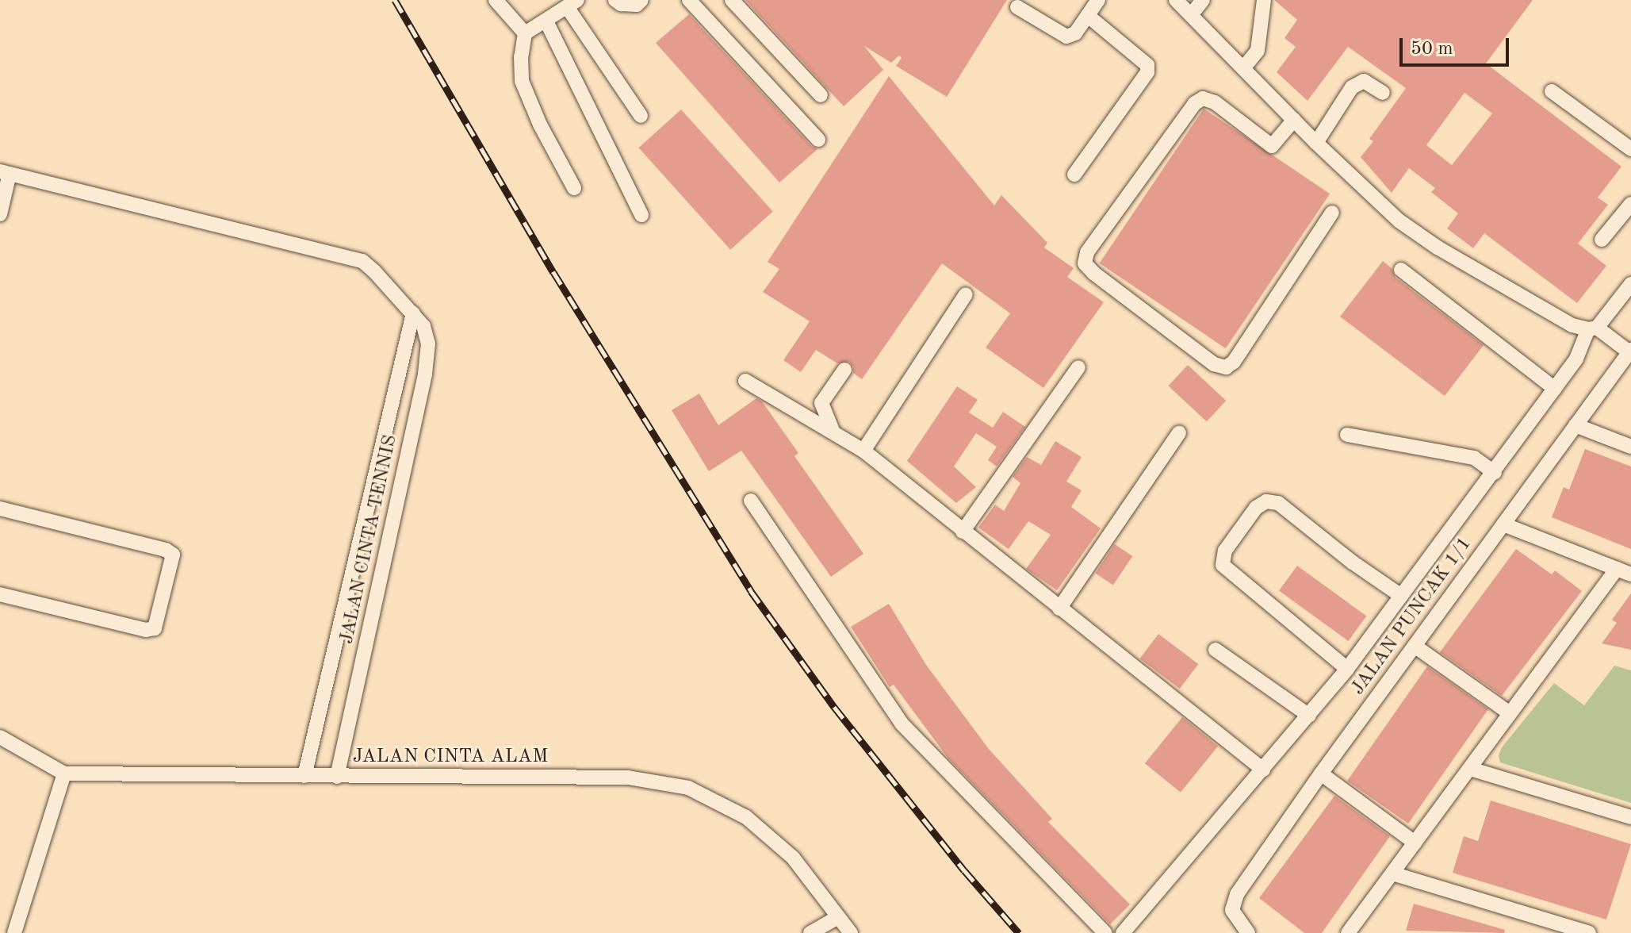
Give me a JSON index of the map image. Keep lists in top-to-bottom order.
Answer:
{
  "streets": {
    "street": ["JALAN CINTA TENNIS", "JALAN PUNCAK 1/1", "JALAN CINTA ALAM"]
  },
  "crossings": [
    ["JALAN CINTA TENNIS", "JALAN CINTA ALAM"]
  ],
  "scale_bar": "50 m"
}
